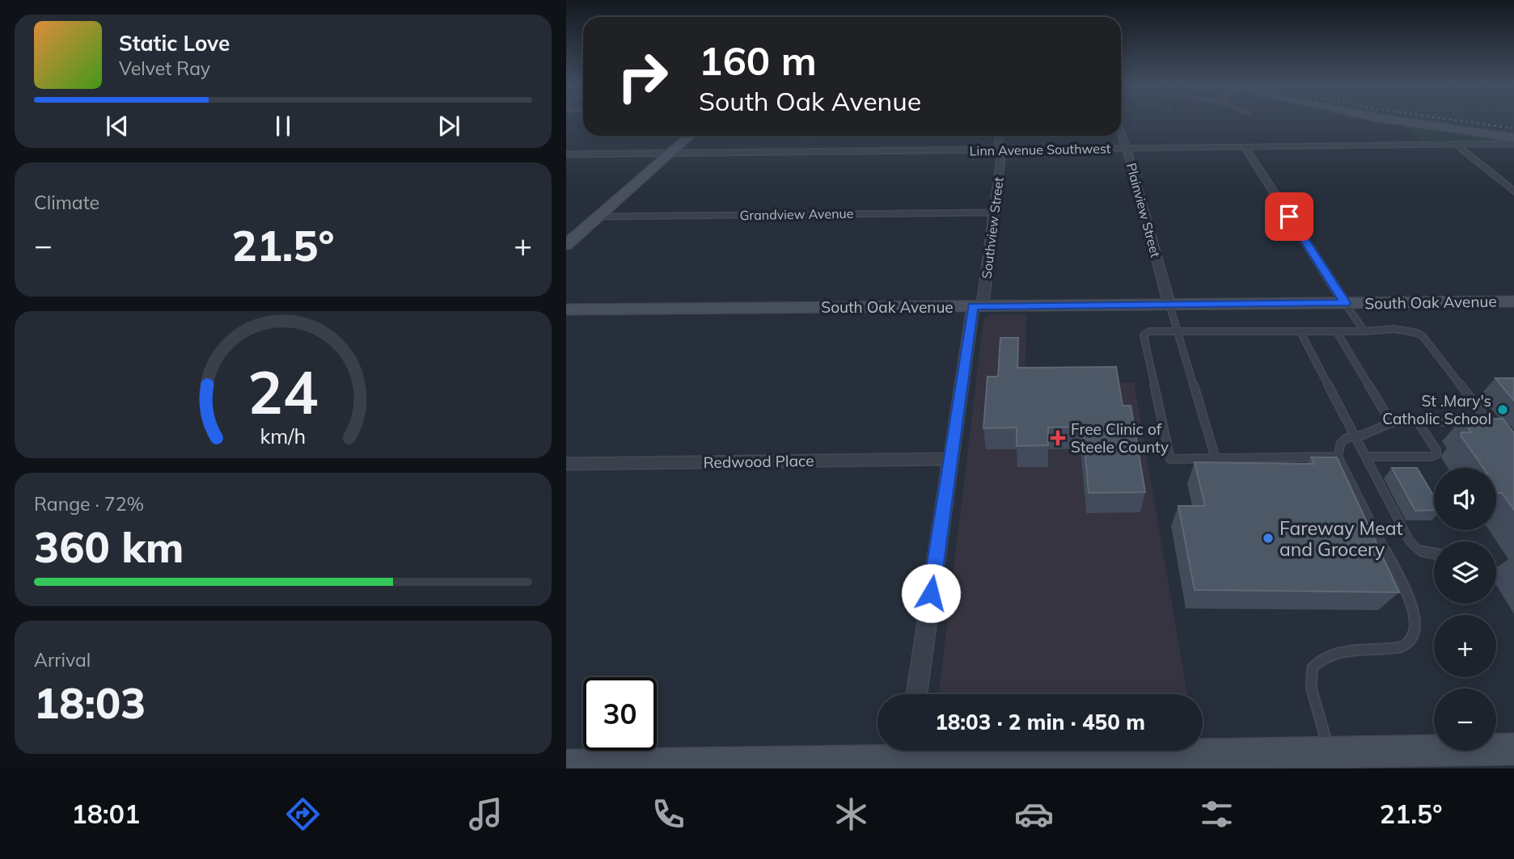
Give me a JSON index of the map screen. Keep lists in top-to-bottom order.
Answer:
{
  "streets": {
    "street": [
      "Linn Avenue Southwest",
      "Plainview Street",
      "Grandview Avenue",
      "Southview Street",
      "South Oak Avenue",
      "Redwood Place"
    ]
  },
  "crossings": [
    ["Linn Avenue Southwest", "Plainview Street"],
    ["Linn Avenue Southwest", "Southview Street"],
    ["Plainview Street", "South Oak Avenue"],
    ["Grandview Avenue", "Southview Street"],
    ["Southview Street", "South Oak Avenue"],
    ["Southview Street", "Redwood Place"]
  ],
  "places": {
    "other": ["St .Mary's Catholic School", "Fareway Meat and Grocery"],
    "health": ["Free Clinic of Steele County"]
  },
  "page": {
    "turn": ["160 m", "South Oak Avenue"],
    "song": ["Static Love", "Velvet Ray"],
    "tile": [
      "Climate",
      ["Range · 72%", "360 km"],
      ["Arrival", "18:03"]
    ],
    "heat": ["−", "21.5°", "+"],
    "map_buttons": ["+", "−"],
    "limit": "30",
    "trip": "18:03 · 2 min · 450 m",
    "tabs": ["18:01", "21.5°"],
    "gauge": ["24", "km/h"]
  }
}
